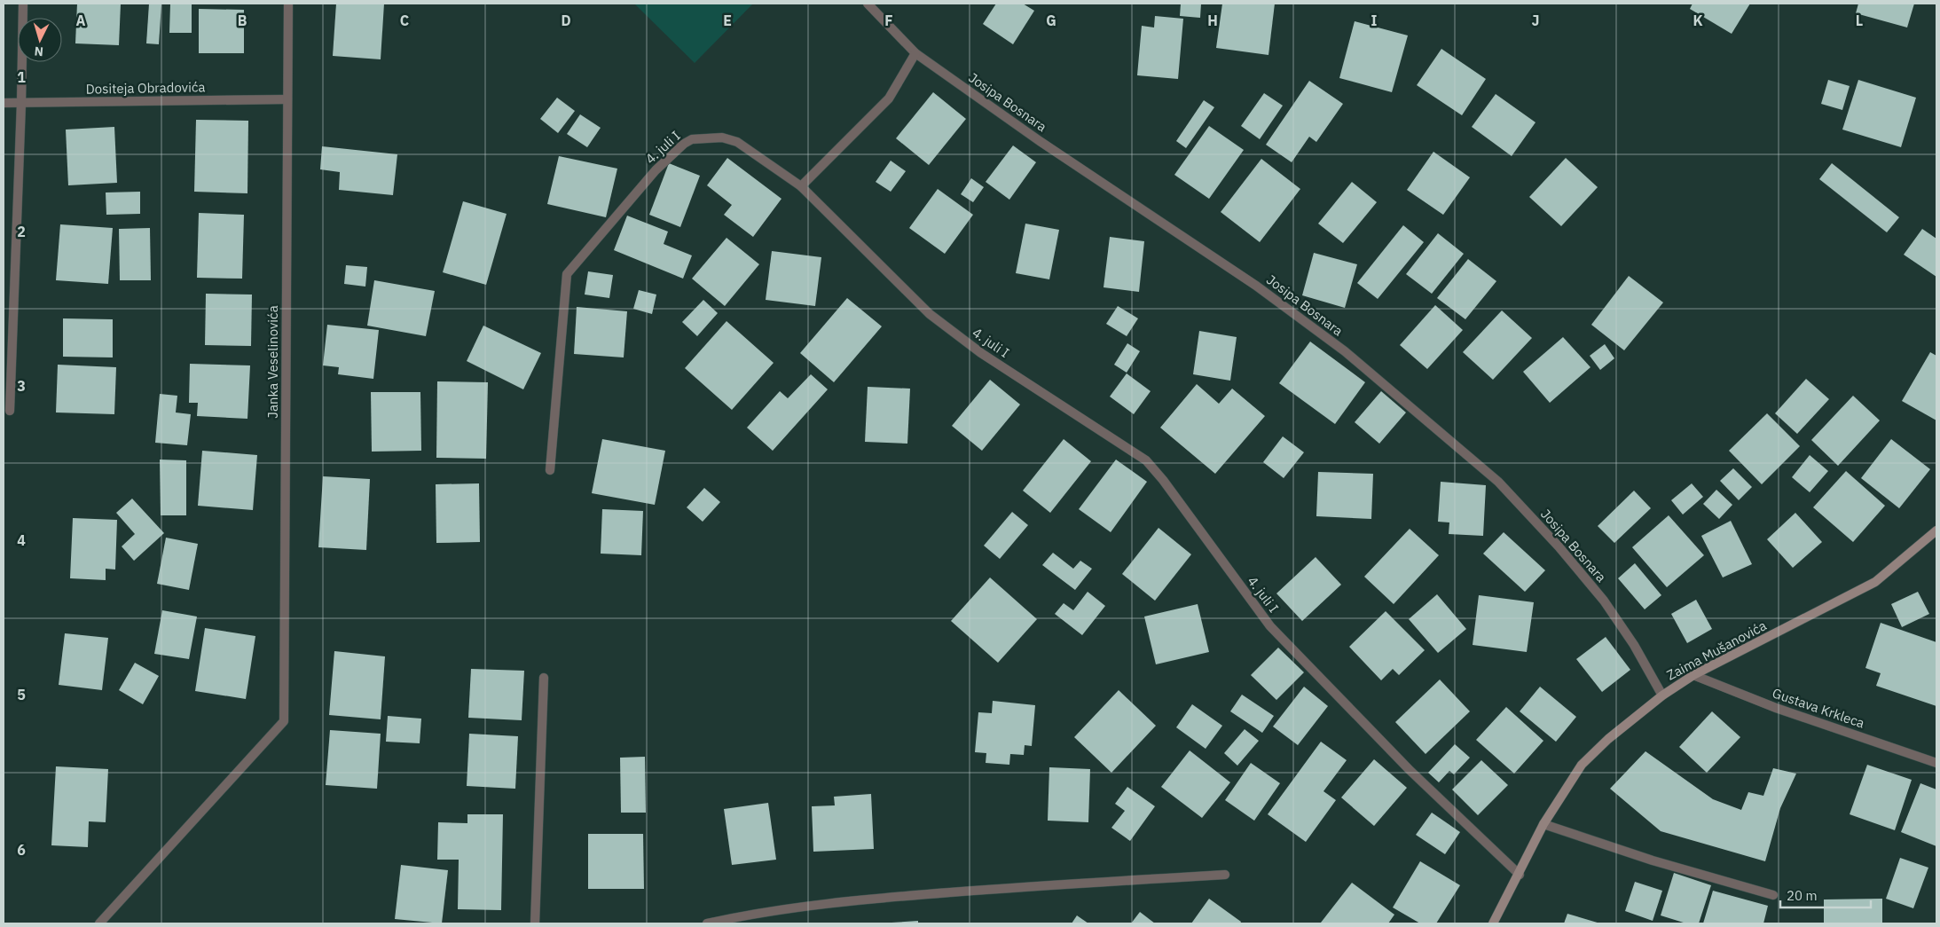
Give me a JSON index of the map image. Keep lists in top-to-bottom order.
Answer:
{
  "streets": {
    "street": [
      "Dositeja Obradovića",
      "Josipa Bosnara",
      "4. juli I",
      "Janka Veselinovića",
      "Zaima Mušanovića",
      "Gustava Krkleca"
    ]
  },
  "crossings": [
    ["Dositeja Obradovića", "Janka Veselinovića"],
    ["Josipa Bosnara", "Zaima Mušanovića"],
    ["4. juli I", "Zaima Mušanovića"],
    ["Zaima Mušanovića", "Gustava Krkleca"]
  ],
  "scale_bar": "20 m",
  "north": "bottom",
  "grid": {
    "columns": [
      "A",
      "B",
      "C",
      "D",
      "E",
      "F",
      "G",
      "H",
      "I",
      "J",
      "K",
      "L"
    ],
    "rows": [
      "1",
      "2",
      "3",
      "4",
      "5",
      "6"
    ]
  }
}
